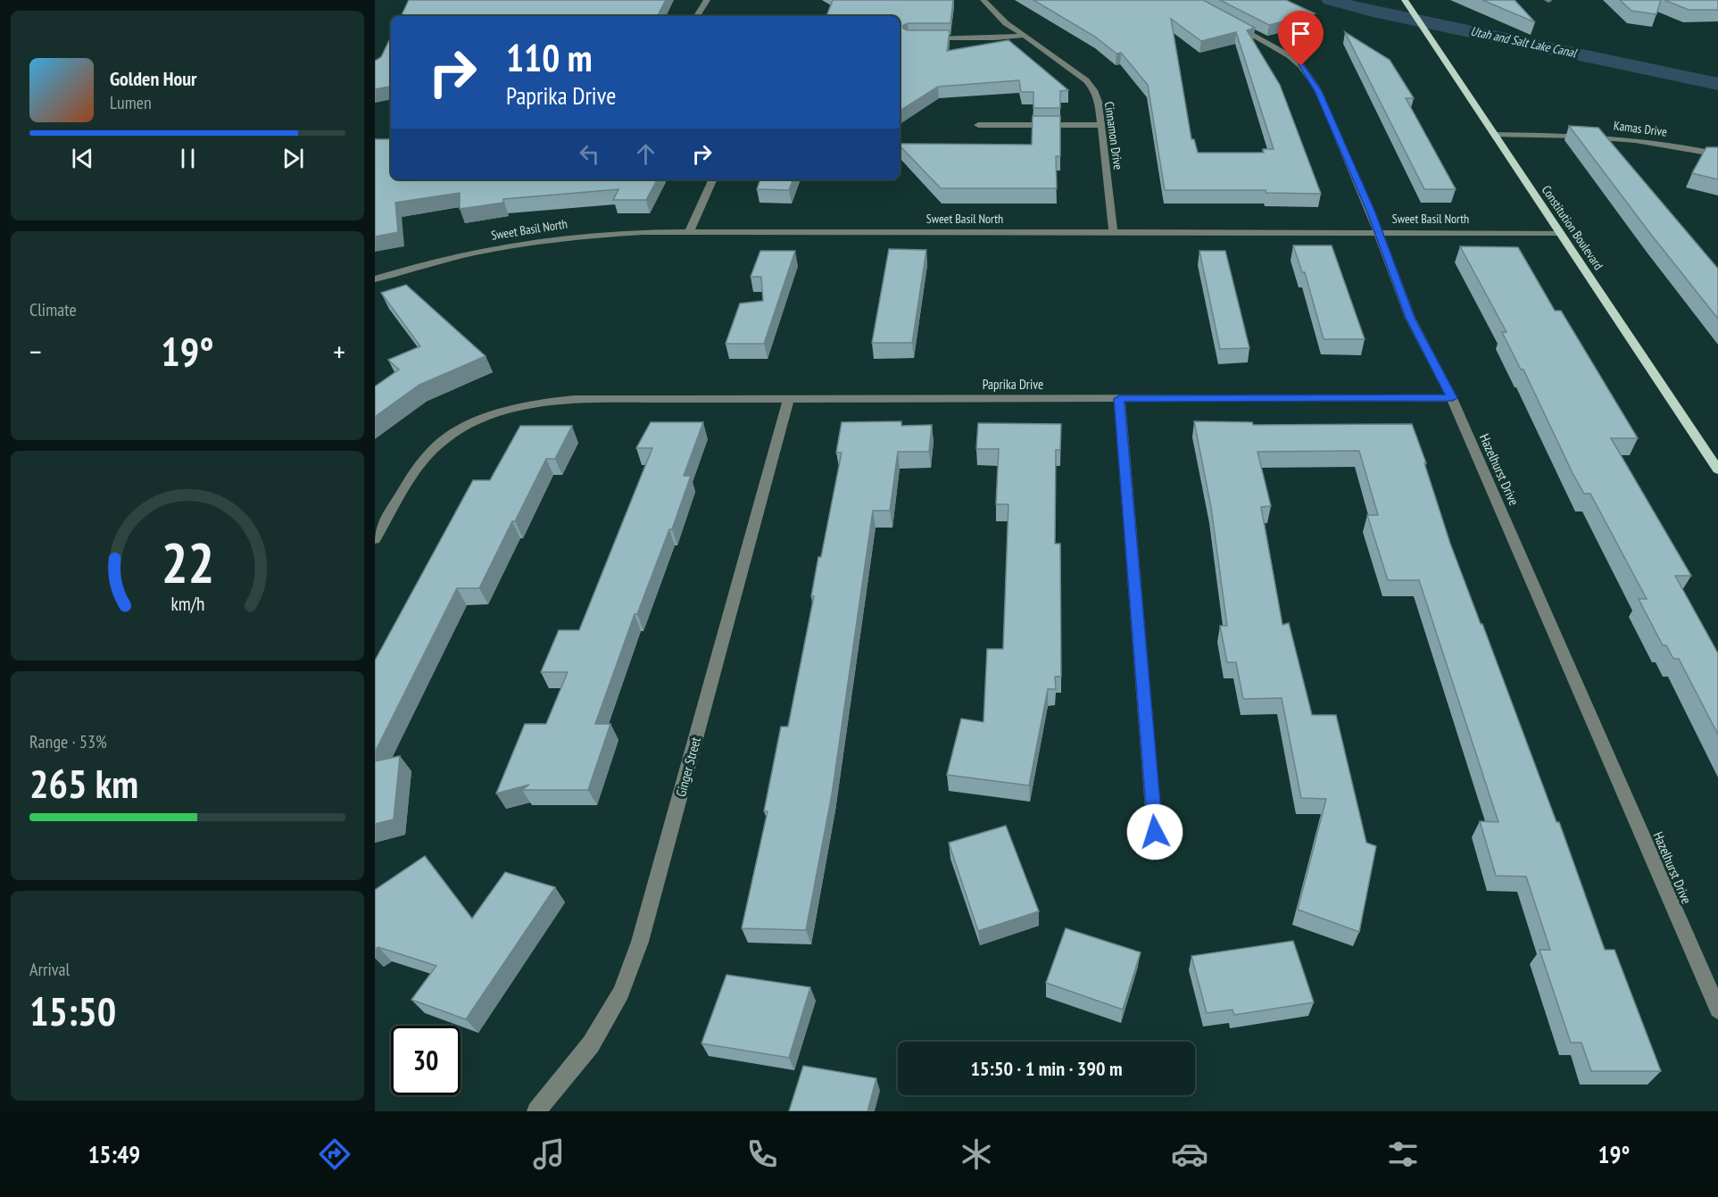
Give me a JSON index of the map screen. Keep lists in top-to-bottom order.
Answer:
{
  "streets": {
    "main road": ["Constitution Boulevard"],
    "street": [
      "Kamas Drive",
      "Cinnamon Drive",
      "Sweet Basil North",
      "Paprika Drive",
      "Hazelhurst Drive",
      "Ginger Street"
    ]
  },
  "crossings": [
    ["Kamas Drive", "Constitution Boulevard"],
    ["Cinnamon Drive", "Sweet Basil North"],
    ["Sweet Basil North", "Constitution Boulevard"],
    ["Sweet Basil North", "Hazelhurst Drive"],
    ["Paprika Drive", "Hazelhurst Drive"],
    ["Paprika Drive", "Ginger Street"]
  ],
  "water": ["Utah and Salt Lake Canal"],
  "page": {
    "turn": ["110 m", "Paprika Drive"],
    "song": ["Golden Hour", "Lumen"],
    "tile": [
      "Climate",
      ["Range · 53%", "265 km"],
      ["Arrival", "15:50"]
    ],
    "heat": ["−", "19°", "+"],
    "limit": "30",
    "trip": "15:50 · 1 min · 390 m",
    "tabs": ["15:49", "19°"],
    "gauge": ["22", "km/h"]
  }
}
